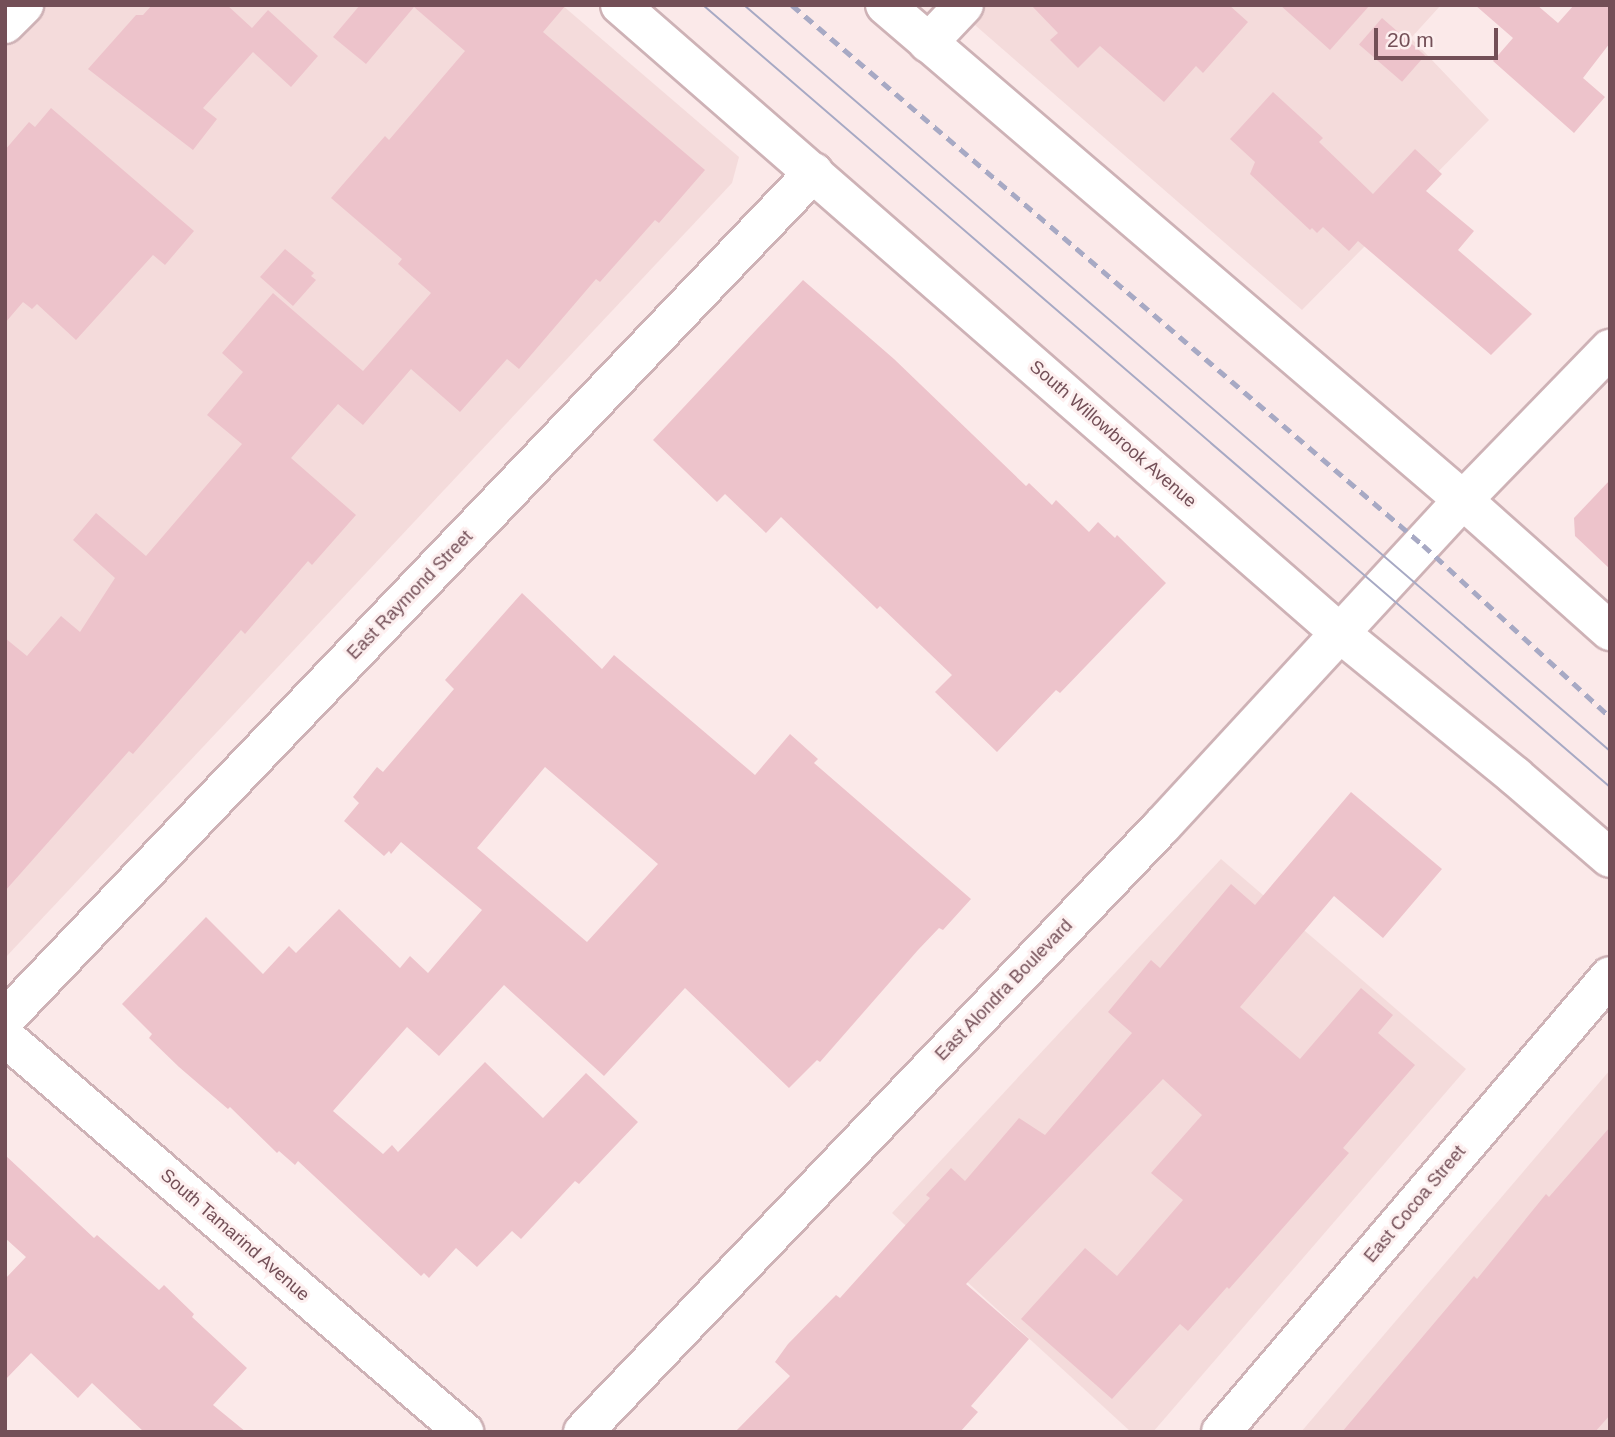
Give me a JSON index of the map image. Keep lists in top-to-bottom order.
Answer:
{
  "streets": {
    "street": [
      "South Willowbrook Avenue",
      "East Raymond Street",
      "East Alondra Boulevard",
      "East Cocoa Street",
      "South Tamarind Avenue"
    ]
  },
  "crossings": [
    ["South Willowbrook Avenue", "East Raymond Street"],
    ["South Willowbrook Avenue", "East Alondra Boulevard"]
  ],
  "scale_bar": "20 m"
}
